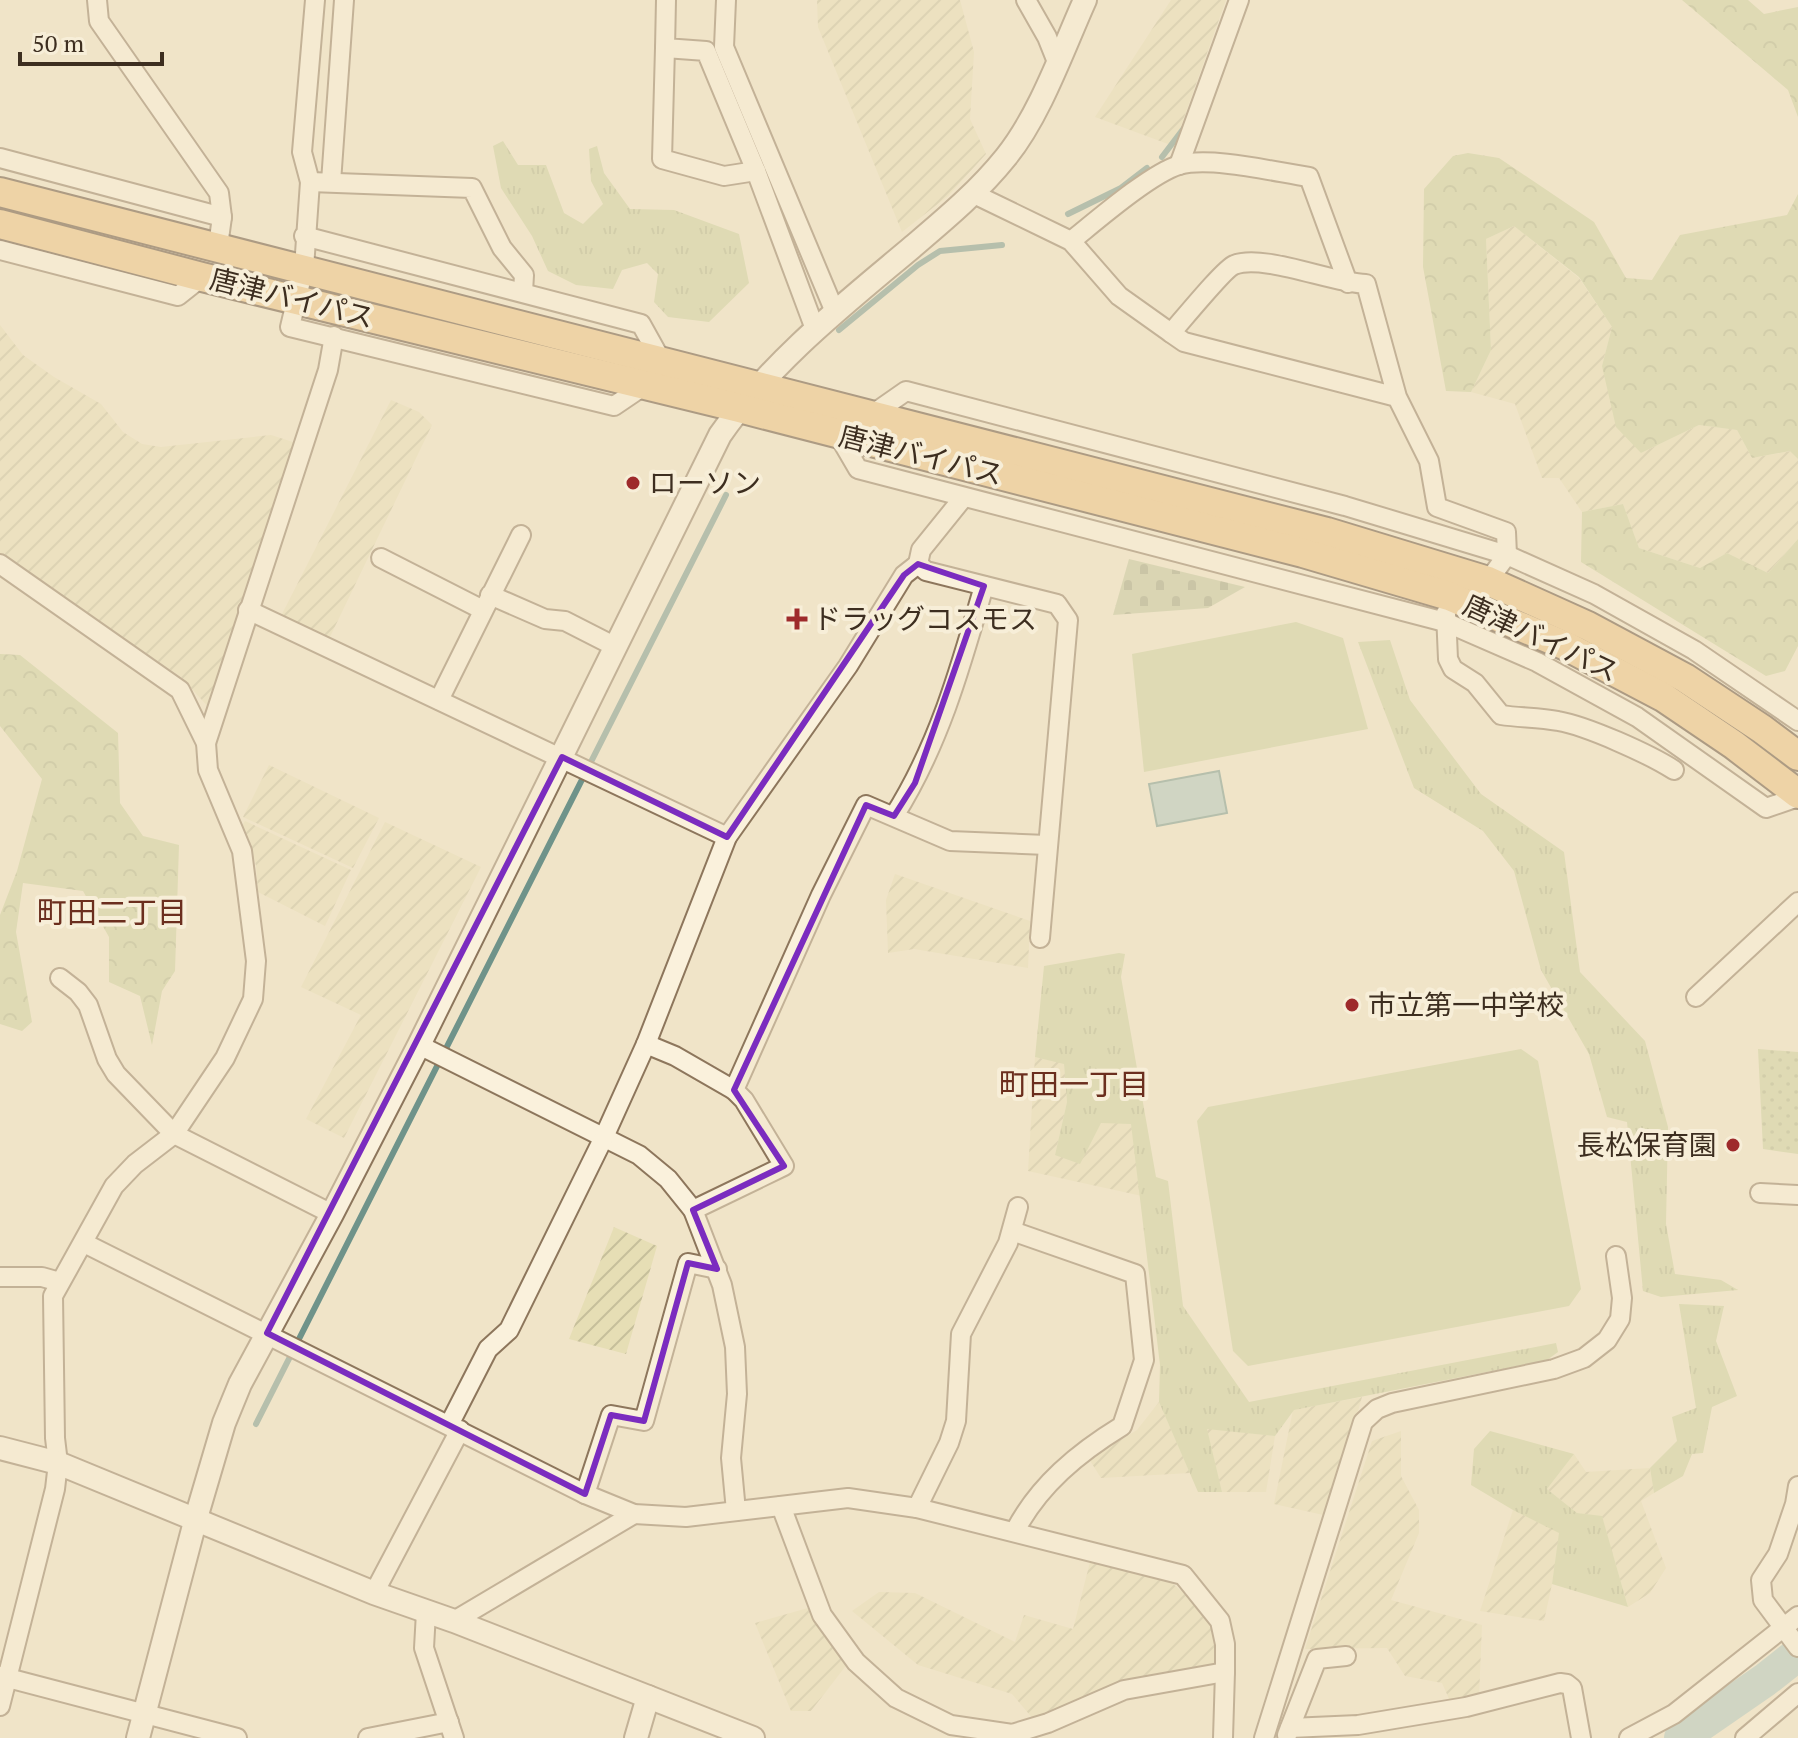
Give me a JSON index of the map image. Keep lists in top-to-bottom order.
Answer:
{
  "streets": {
    "highway": ["唐津バイパス"]
  },
  "districts": ["町田二丁目", "町田一丁目"],
  "places": {
    "other": ["ローソン", "市立第一中学校", "長松保育園"],
    "health": ["ドラッグコスモス"]
  },
  "scale_bar": "50 m"
}
